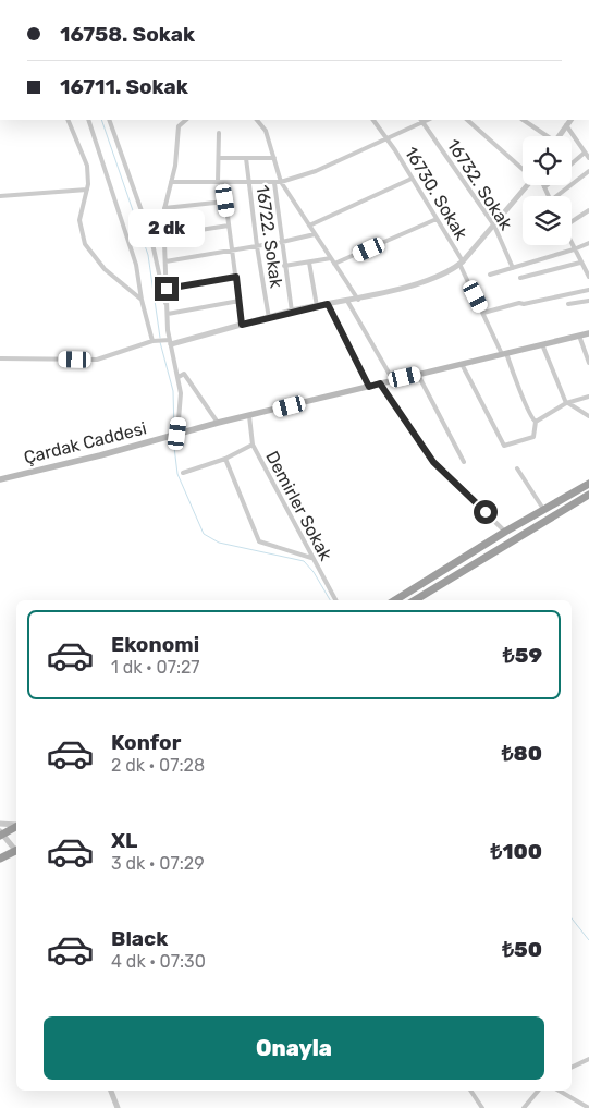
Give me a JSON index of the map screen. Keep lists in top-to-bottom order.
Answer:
{
  "streets": {
    "main road": ["Çardak Caddesi"],
    "street": [
      "16732. Sokak",
      "16730. Sokak",
      "16722. Sokak",
      "Demirler Sokak"
    ]
  },
  "crossings": [
    ["16730. Sokak", "Çardak Caddesi"],
    ["Çardak Caddesi", "Demirler Sokak"]
  ],
  "page": {
    "banner": ["16758. Sokak", "16711. Sokak"],
    "bubble": "2 dk",
    "list": [
      {
        "name": "Ekonomi",
        "note": "1 dk · 07:27",
        "value": "₺59"
      },
      {
        "name": "Konfor",
        "note": "2 dk · 07:28",
        "value": "₺80"
      },
      {
        "name": "XL",
        "note": "3 dk · 07:29",
        "value": "₺100"
      },
      {
        "name": "Black",
        "note": "4 dk · 07:30",
        "value": "₺50"
      }
    ],
    "buttons": "Onayla"
  }
}
